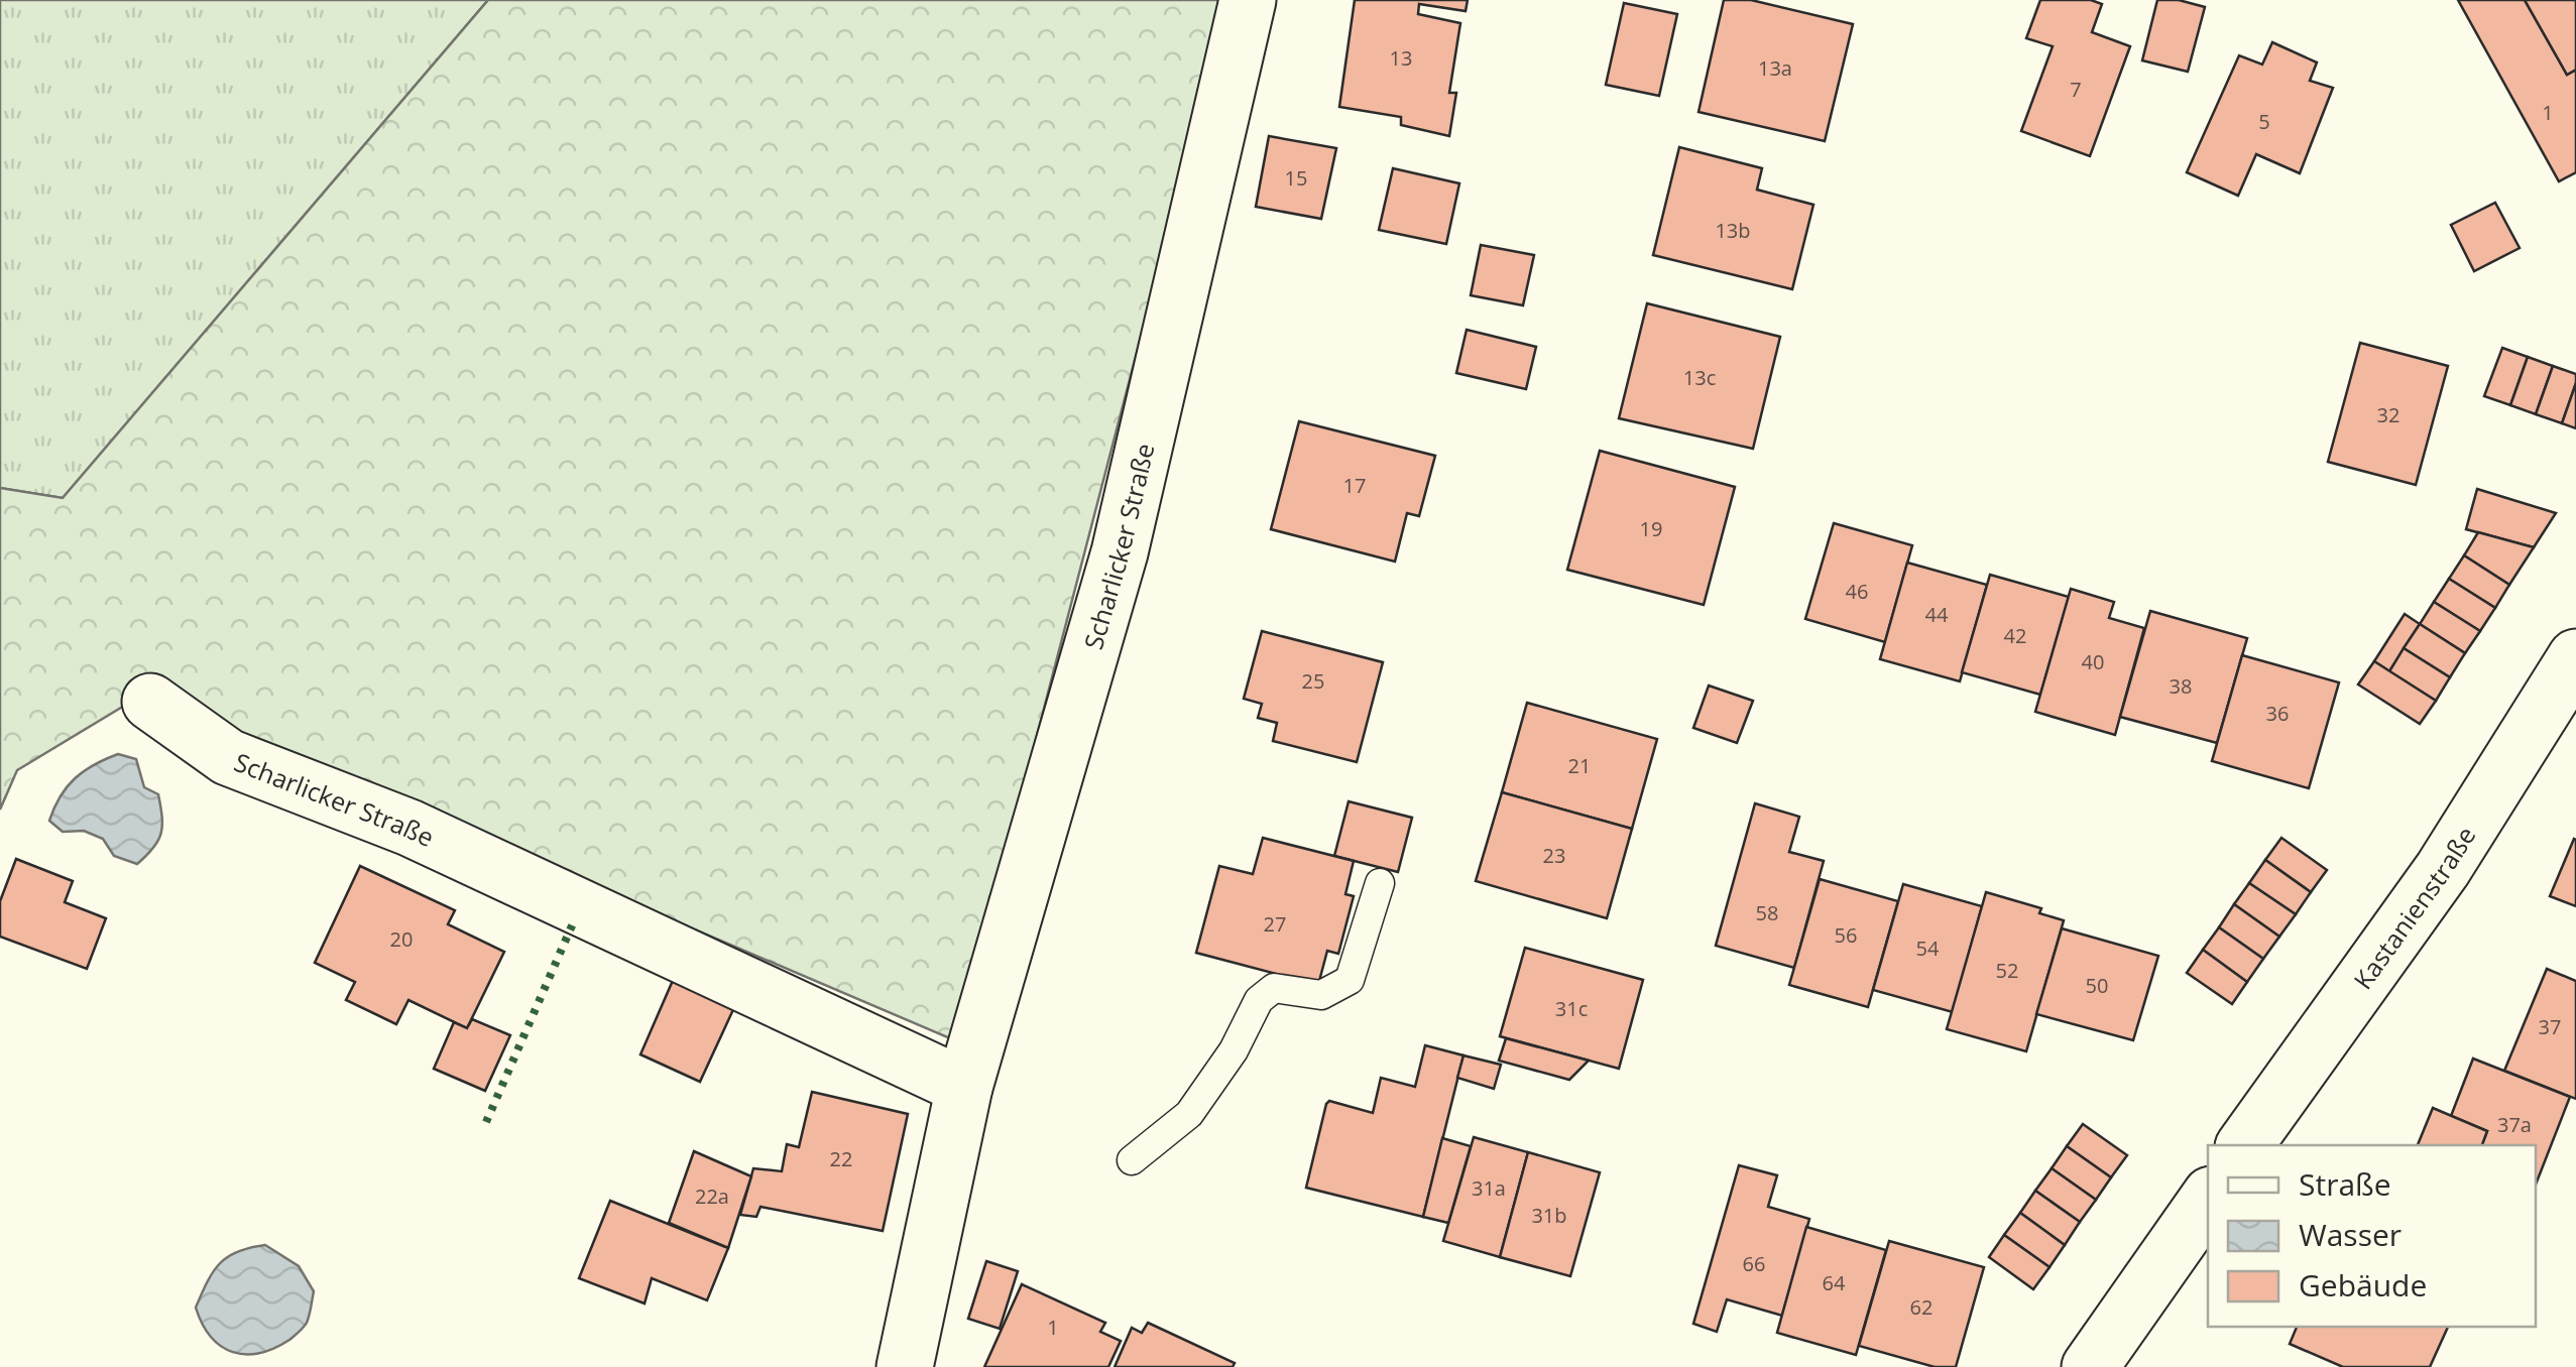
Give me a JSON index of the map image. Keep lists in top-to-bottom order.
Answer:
{
  "streets": {
    "street": ["Scharlicker Straße", "Kastanienstraße"]
  },
  "house_numbers": [
    "13",
    "13a",
    "7",
    "1",
    "5",
    "15",
    "13b",
    "13c",
    "32",
    "17",
    "19",
    "46",
    "44",
    "42",
    "40",
    "25",
    "38",
    "36",
    "21",
    "23",
    "58",
    "27",
    "56",
    "20",
    "54",
    "52",
    "50",
    "31c",
    "37",
    "37a",
    "22",
    "31a",
    "22a",
    "31b",
    "66",
    "64",
    "62",
    "1"
  ],
  "legend": ["Straße", "Wasser", "Gebäude"]
}
